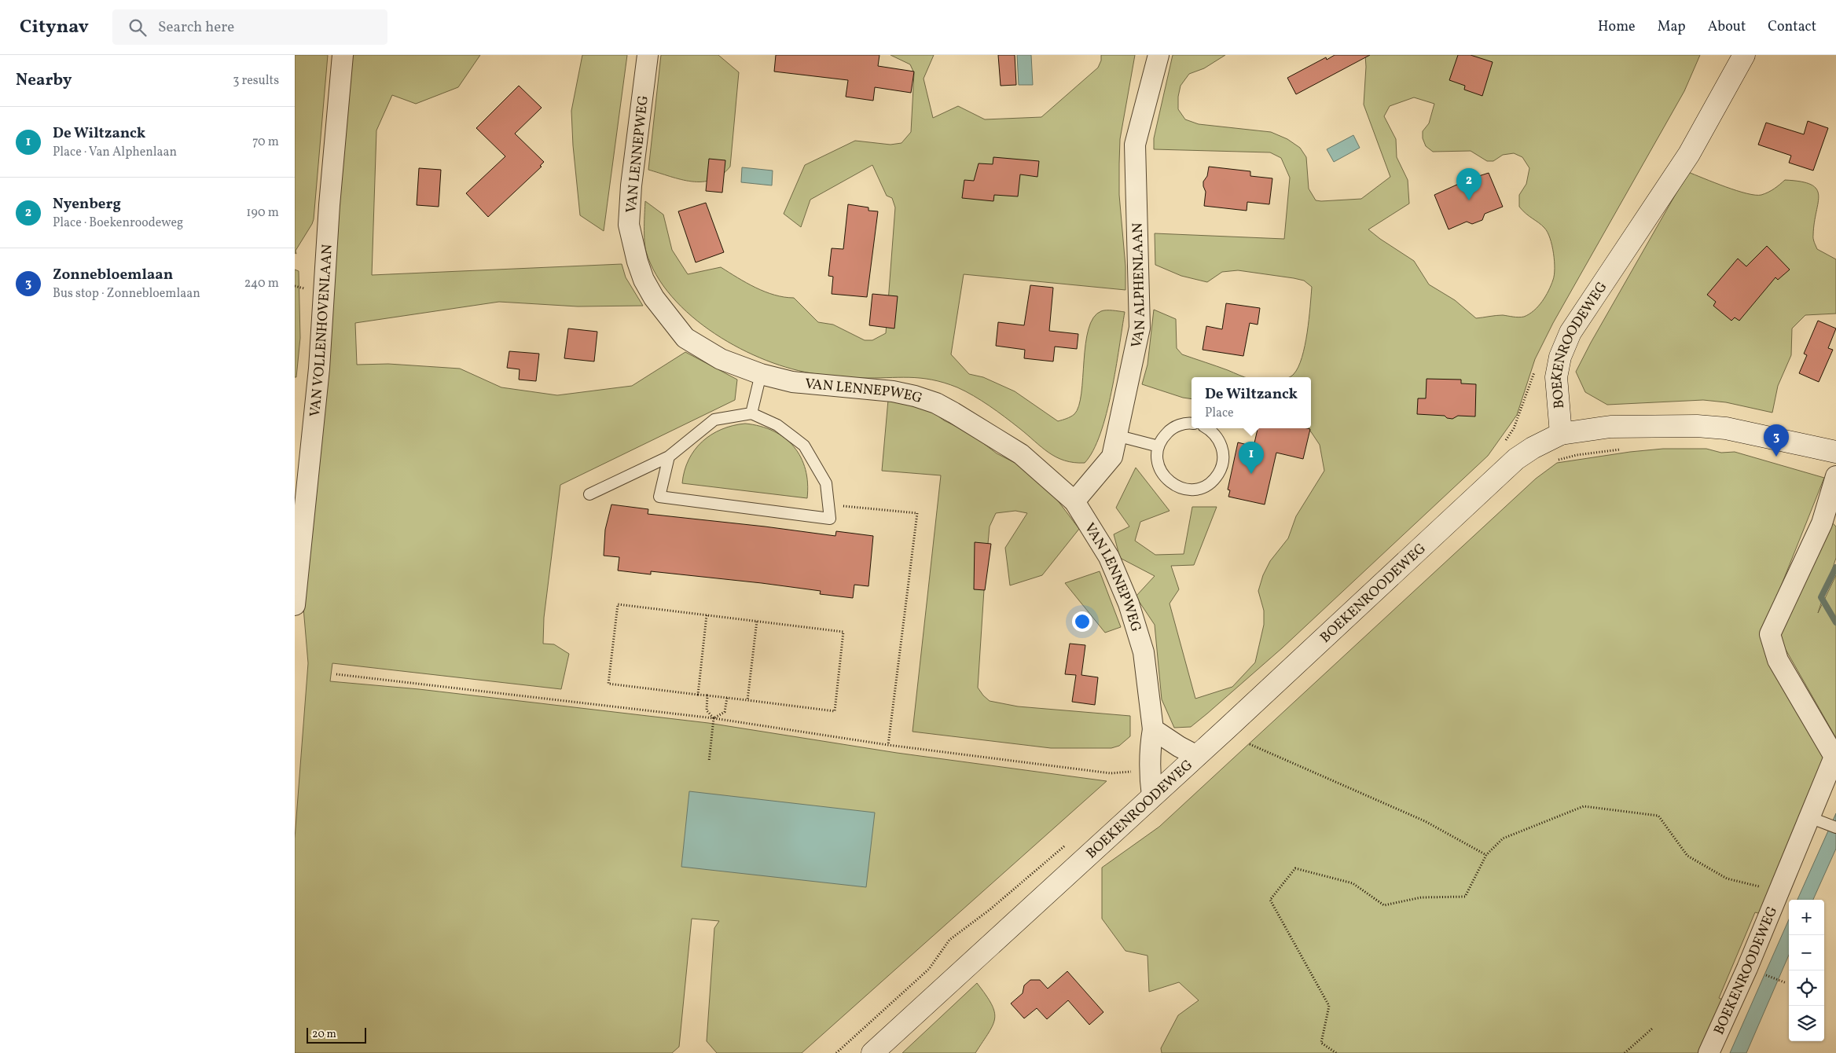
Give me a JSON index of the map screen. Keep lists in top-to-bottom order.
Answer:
{
  "streets": {
    "main road": ["BOEKENROODEWEG"],
    "street": ["VAN LENNEPWEG", "VAN ALPHENLAAN", "VAN VOLLENHOVENLAAN"]
  },
  "crossings": [
    ["VAN LENNEPWEG", "VAN ALPHENLAAN"],
    ["VAN LENNEPWEG", "BOEKENROODEWEG"]
  ],
  "scale_bar": "20 m",
  "page": {
    "header": "Citynav",
    "search": "Search here",
    "nav": [
      "Home",
      "Map",
      "About",
      "Contact"
    ],
    "heading": ["Nearby", "3 results"],
    "list": [
      {
        "mark": "1",
        "name": "De Wiltzanck",
        "note": "Place · Van Alphenlaan",
        "value": "70 m"
      },
      {
        "mark": "2",
        "name": "Nyenberg",
        "note": "Place · Boekenroodeweg",
        "value": "190 m"
      },
      {
        "mark": "3",
        "name": "Zonnebloemlaan",
        "note": "Bus stop · Zonnebloemlaan",
        "value": "240 m"
      }
    ],
    "pins": ["2", "3", "1"],
    "popup": ["De Wiltzanck", "Place"],
    "map_buttons": ["+", "−"],
    "scale": "20 m"
  }
}
